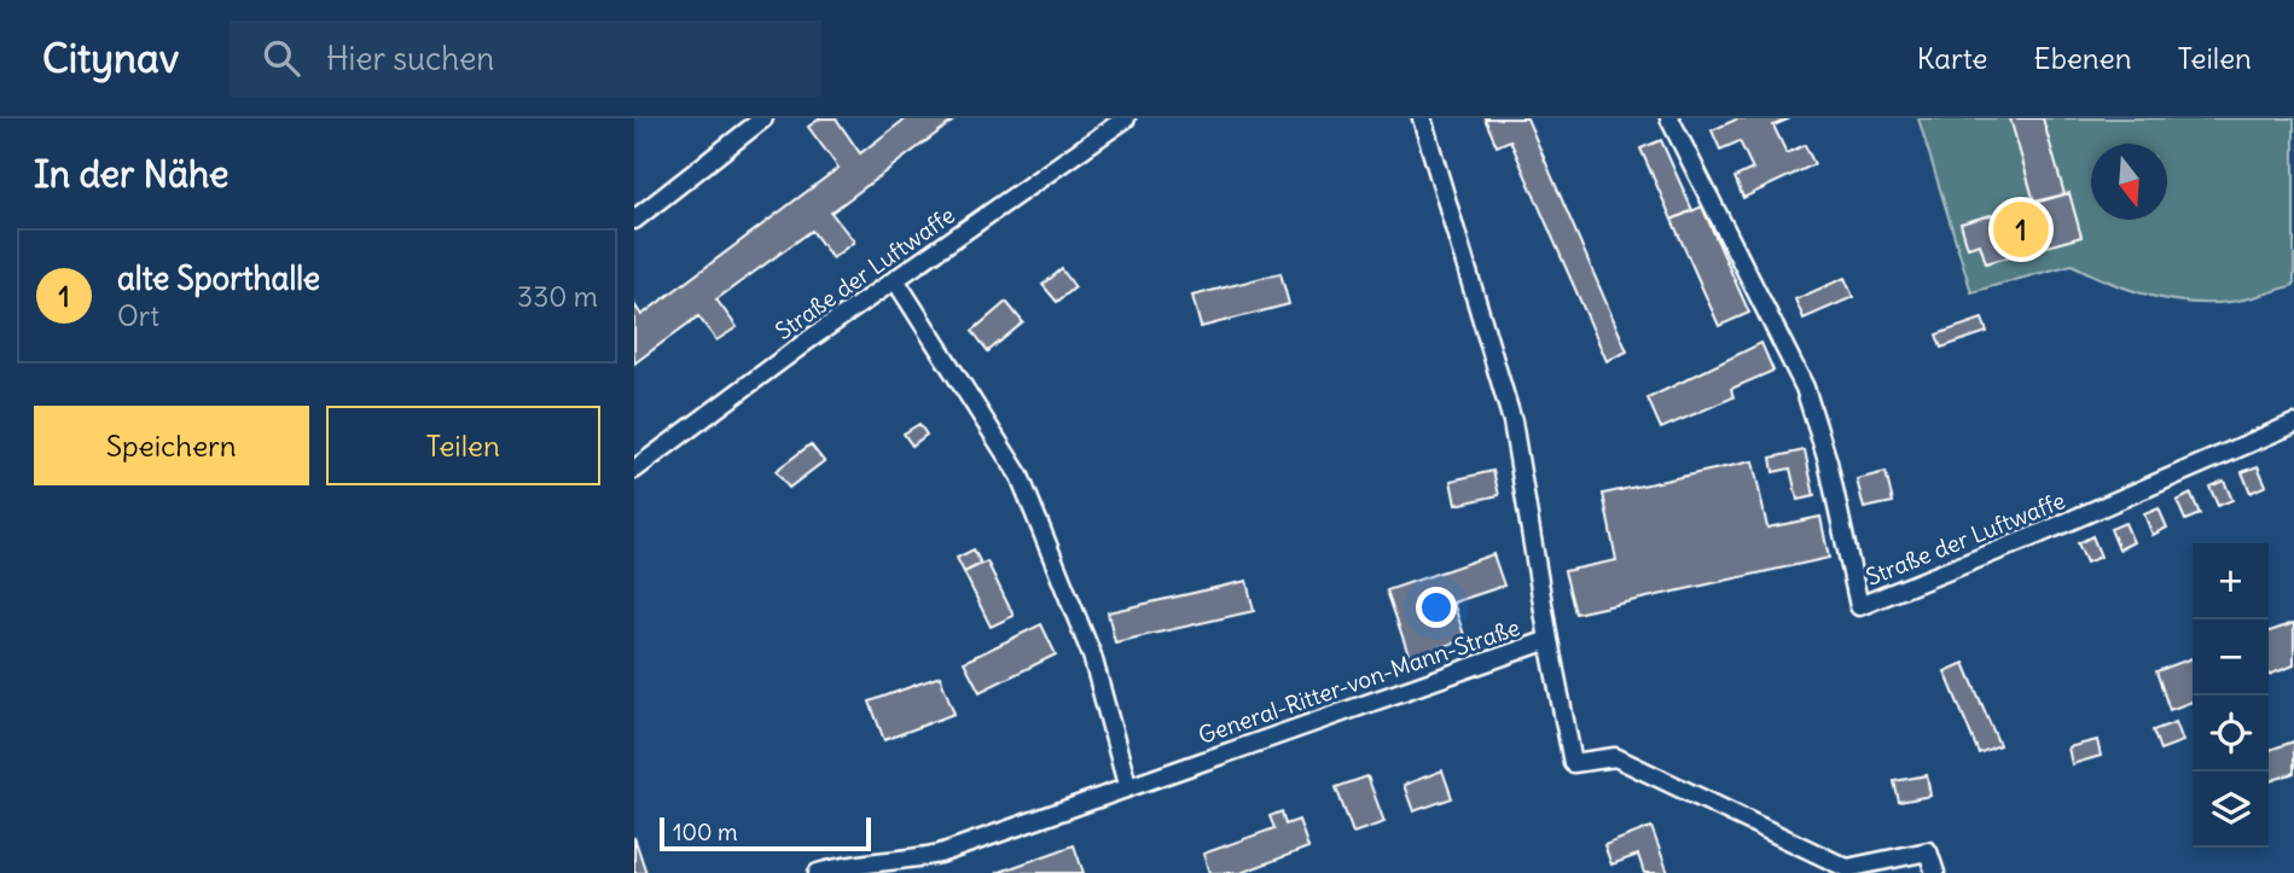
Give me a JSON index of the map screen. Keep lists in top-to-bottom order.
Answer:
{
  "streets": {
    "street": ["Straße der Luftwaffe", "General-Ritter-von-Mann-Straße"]
  },
  "scale_bar": "100 m",
  "north": "bottom",
  "page": {
    "header": "Citynav",
    "search": "Hier suchen",
    "nav": ["Karte", "Ebenen", "Teilen"],
    "heading": "In der Nähe",
    "pins": "1",
    "list": [
      {
        "mark": "1",
        "name": "alte Sporthalle",
        "note": "Ort",
        "value": "330 m"
      }
    ],
    "buttons": ["Speichern", "Teilen"],
    "map_buttons": ["+", "−"],
    "scale": "100 m"
  }
}
